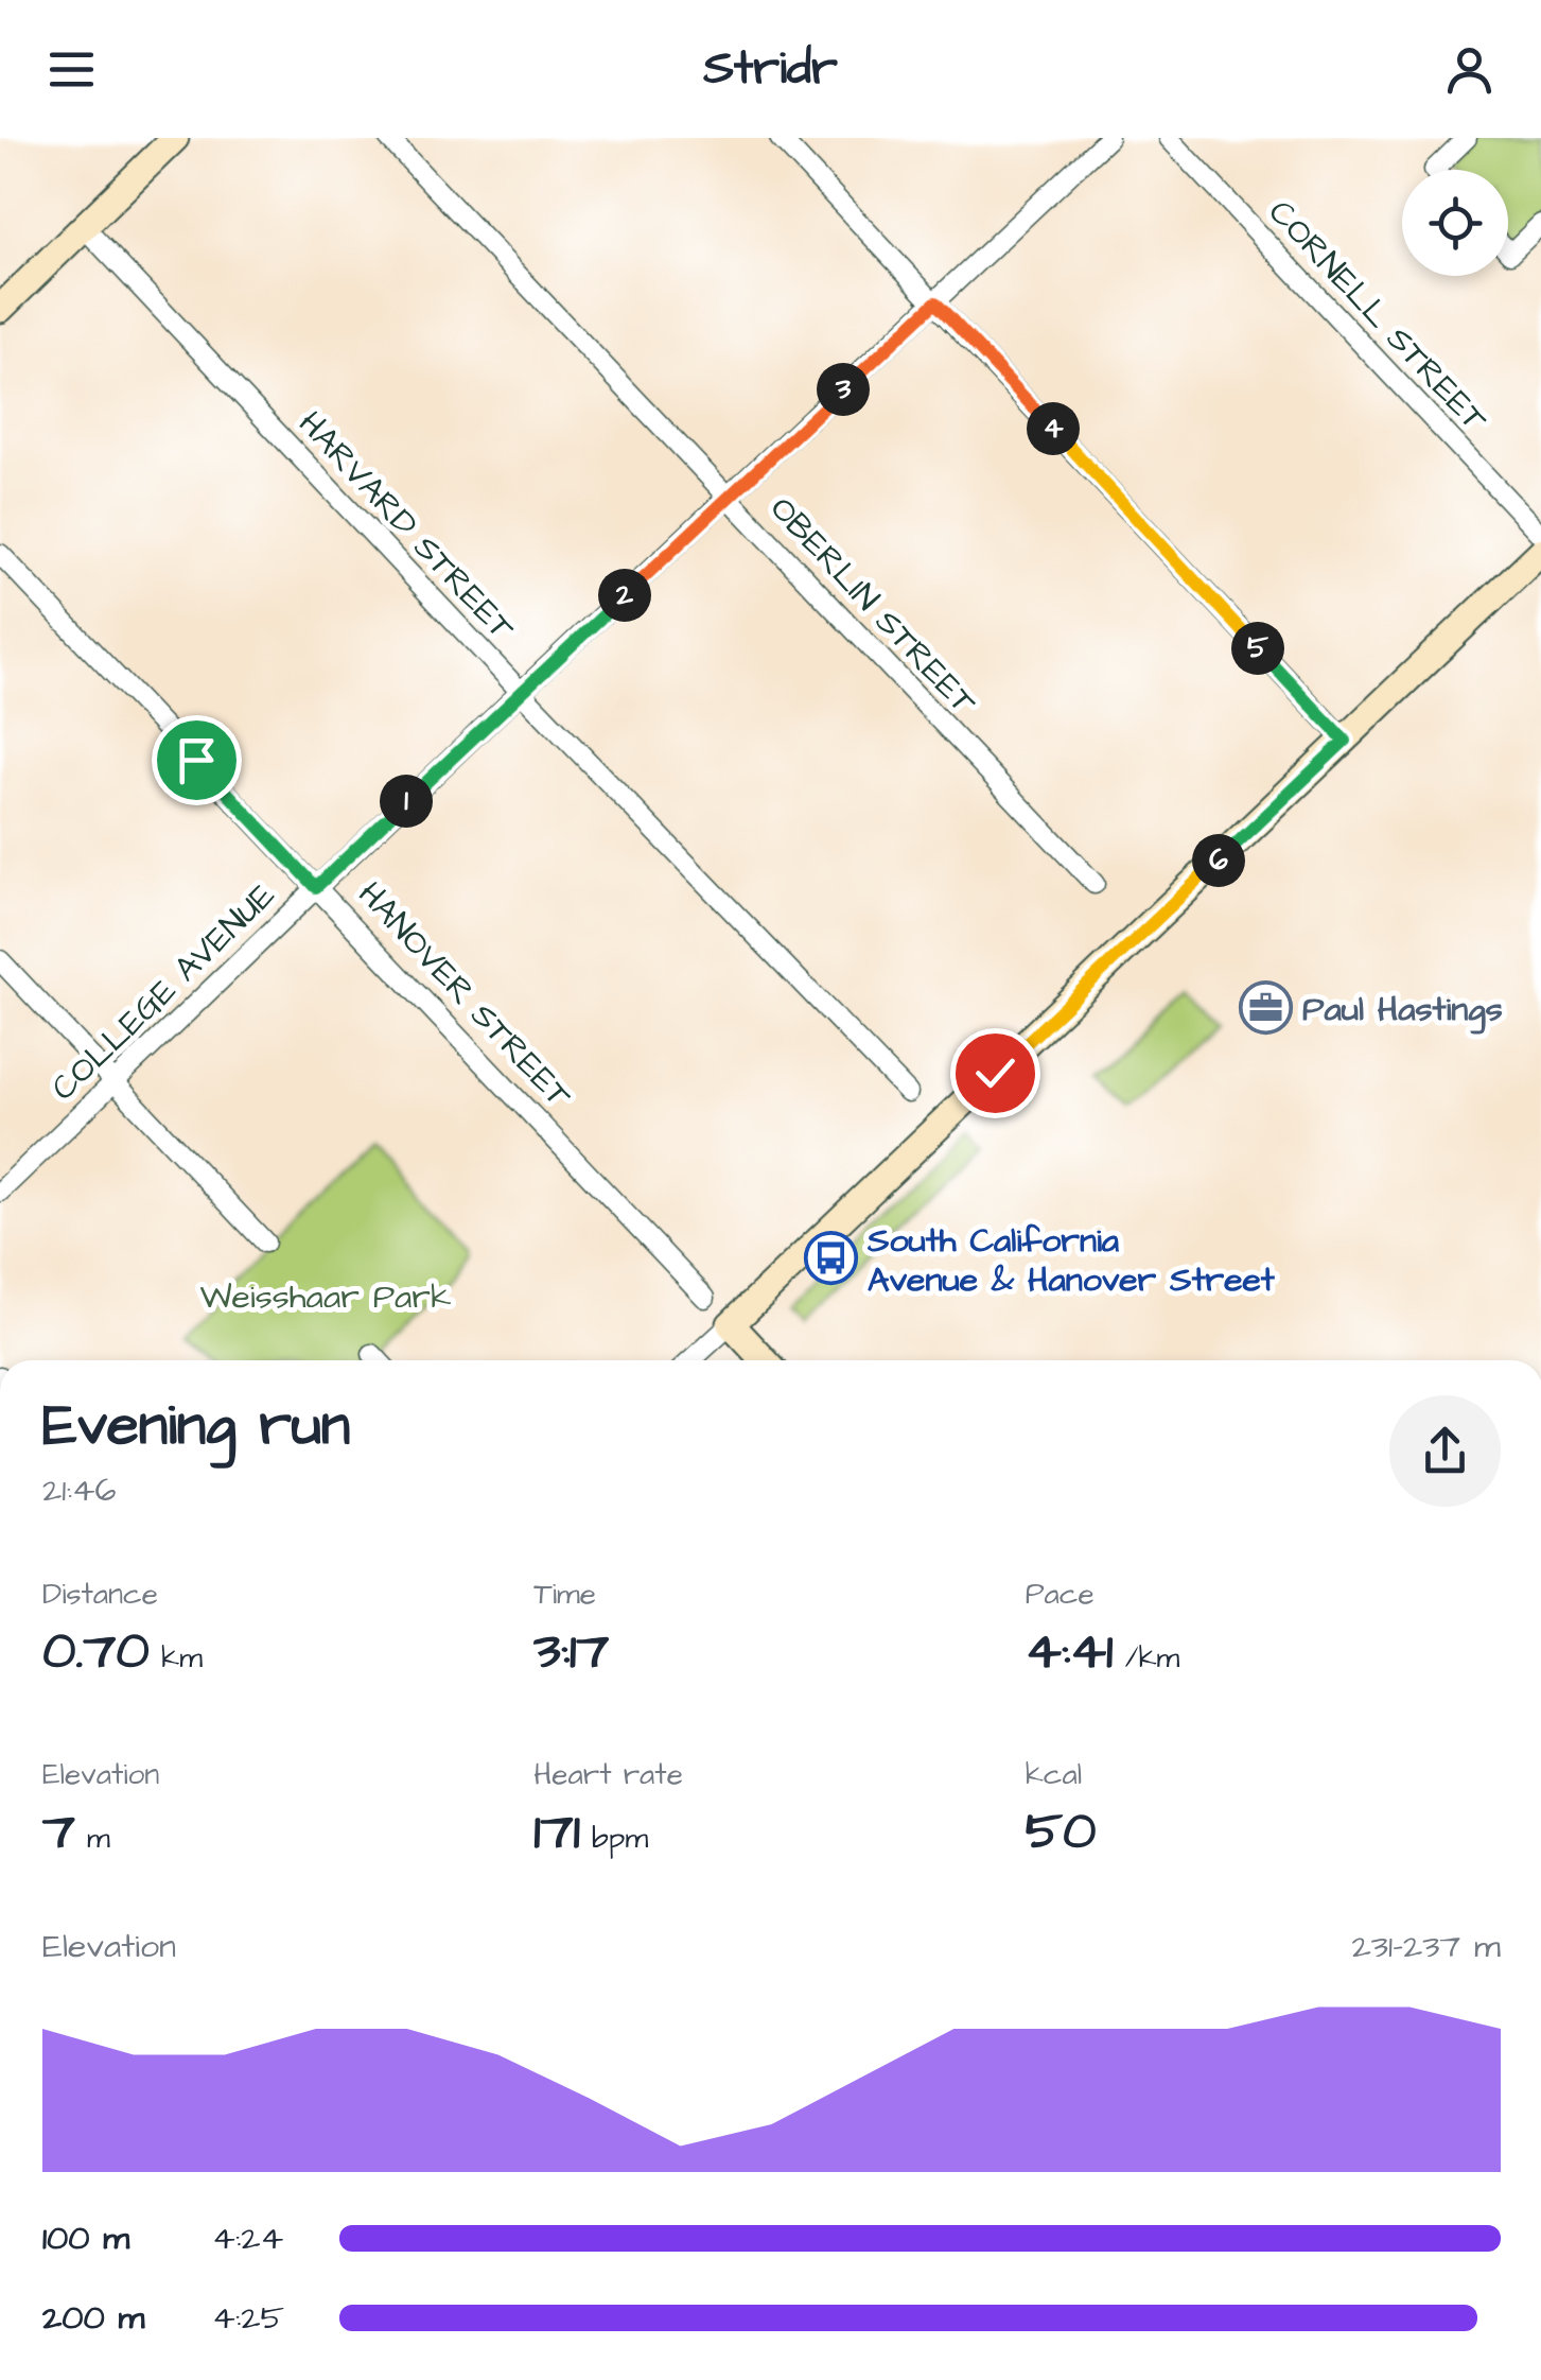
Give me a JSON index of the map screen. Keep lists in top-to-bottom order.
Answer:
{
  "streets": {
    "street": [
      "CORNELL STREET",
      "HARVARD STREET",
      "OBERLIN STREET",
      "COLLEGE AVENUE",
      "HANOVER STREET"
    ]
  },
  "crossings": [
    ["HARVARD STREET", "COLLEGE AVENUE"],
    ["OBERLIN STREET", "COLLEGE AVENUE"],
    ["COLLEGE AVENUE", "HANOVER STREET"]
  ],
  "parks": ["Weisshaar Park"],
  "places": {
    "office": ["Paul Hastings"],
    "bus stop": ["South California Avenue & Hanover Street"]
  },
  "page": {
    "header": "Stridr",
    "pins": [
      "3",
      "4",
      "2",
      "5",
      "1",
      "6"
    ],
    "heading": ["Evening run", "21:46"],
    "stats": [
      ["Distance", "0.70 km"],
      ["Time", "3:17"],
      ["Pace", "4:41 /km"],
      ["Elevation", "7 m"],
      ["Heart rate", "171 bpm"],
      ["kcal", "50"]
    ],
    "chart": ["Elevation", "231–237 m"],
    "list": [
      {
        "name": "100 m",
        "note": "4:24"
      },
      {
        "name": "200 m",
        "note": "4:25"
      }
    ]
  }
}
